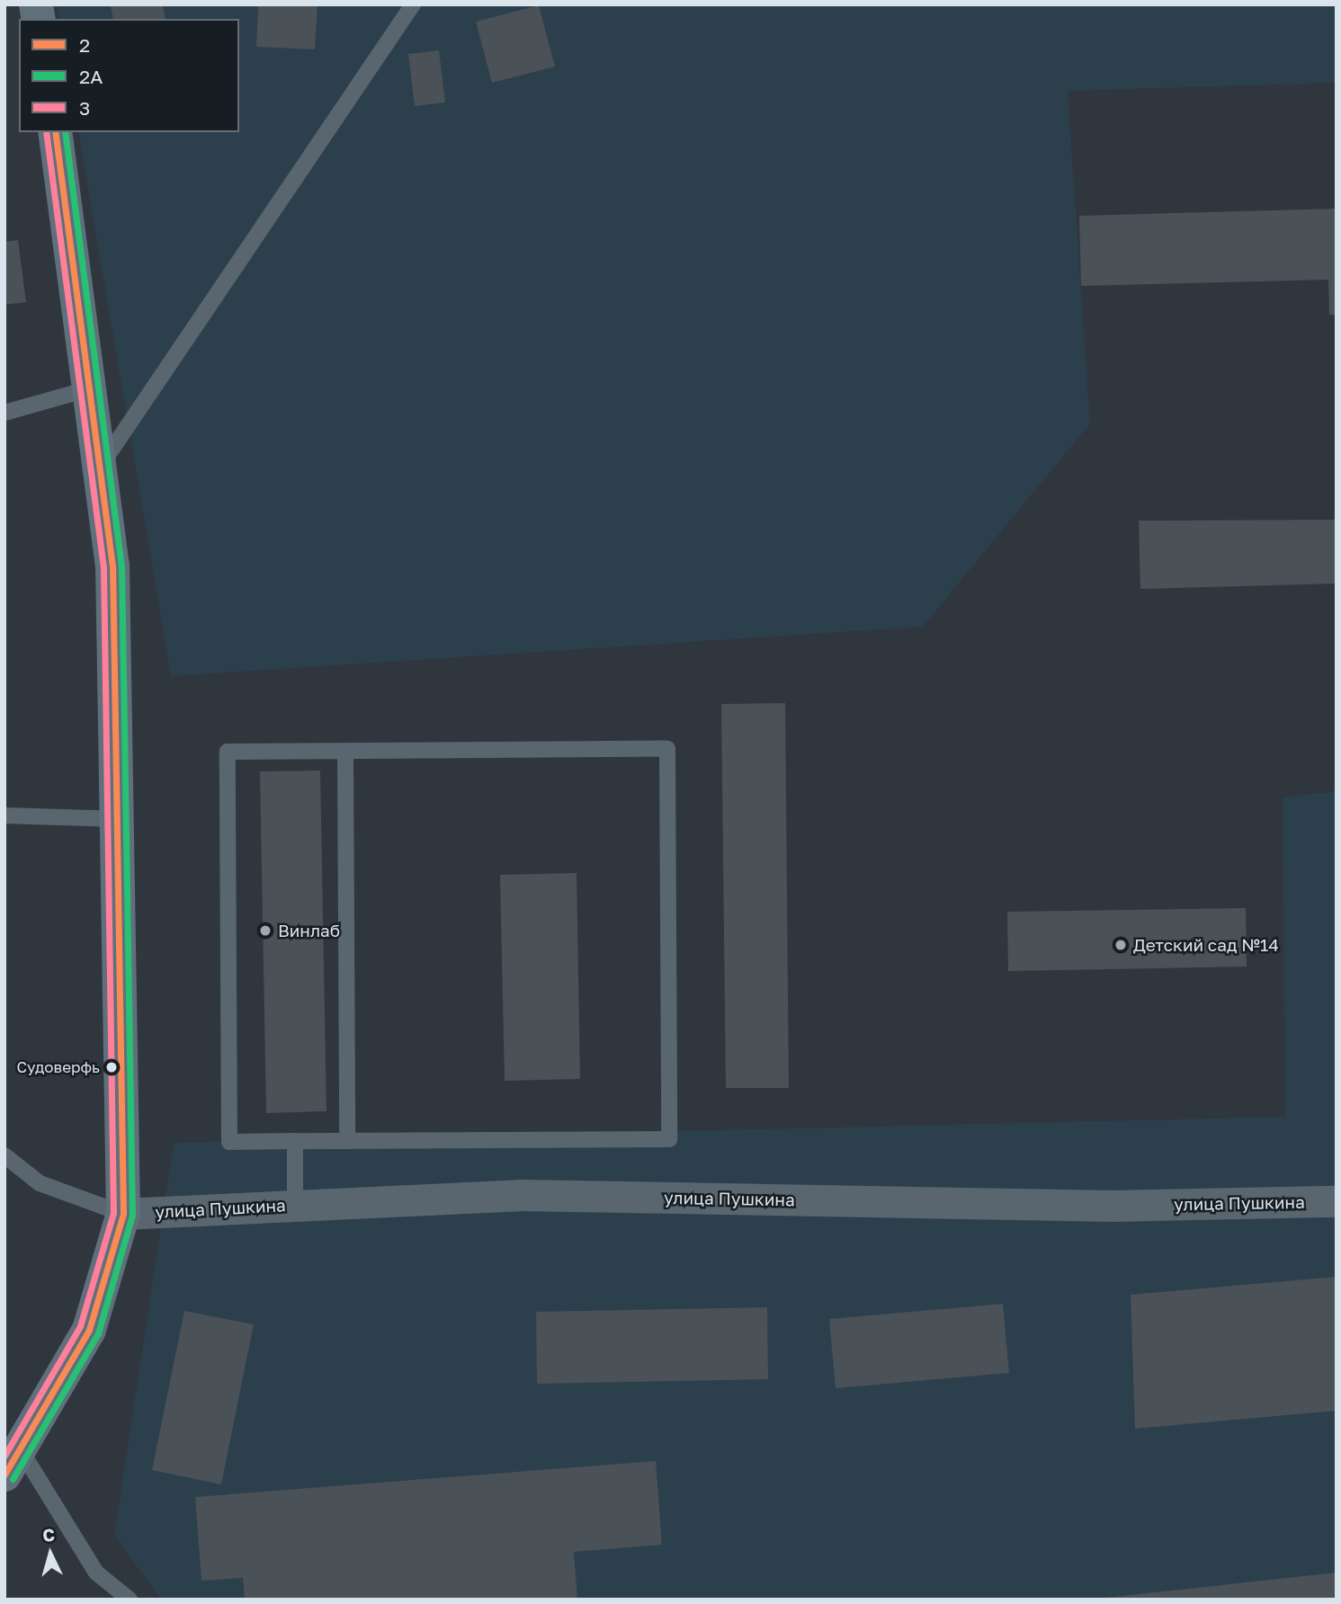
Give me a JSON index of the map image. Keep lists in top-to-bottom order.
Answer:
{
  "streets": {
    "street": ["улица Пушкина"]
  },
  "places": ["Винлаб", "Детский сад №14", "Судоверфь"],
  "lines": ["transit line 2", "transit line 2А", "transit line 3"],
  "legend": ["2", "2А", "3"],
  "north": "top"
}
